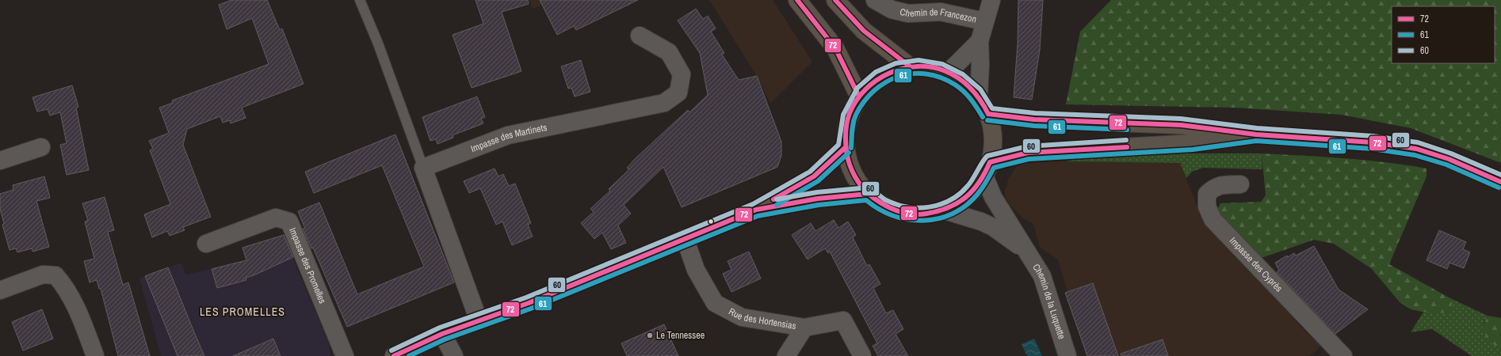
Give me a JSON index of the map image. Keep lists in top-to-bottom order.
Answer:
{
  "streets": {
    "street": [
      "Chemin de Francezon",
      "Impasse des Martinets",
      "Impasse des Promelles",
      "Impasse des Cyprès",
      "Chemin de la Luquette",
      "Rue des Hortensias"
    ]
  },
  "districts": ["LES PROMELLES"],
  "places": ["Le Tennessee"],
  "lines": ["transit line 72", "transit line 60", "transit line 61"],
  "legend": ["72", "61", "60"]
}
